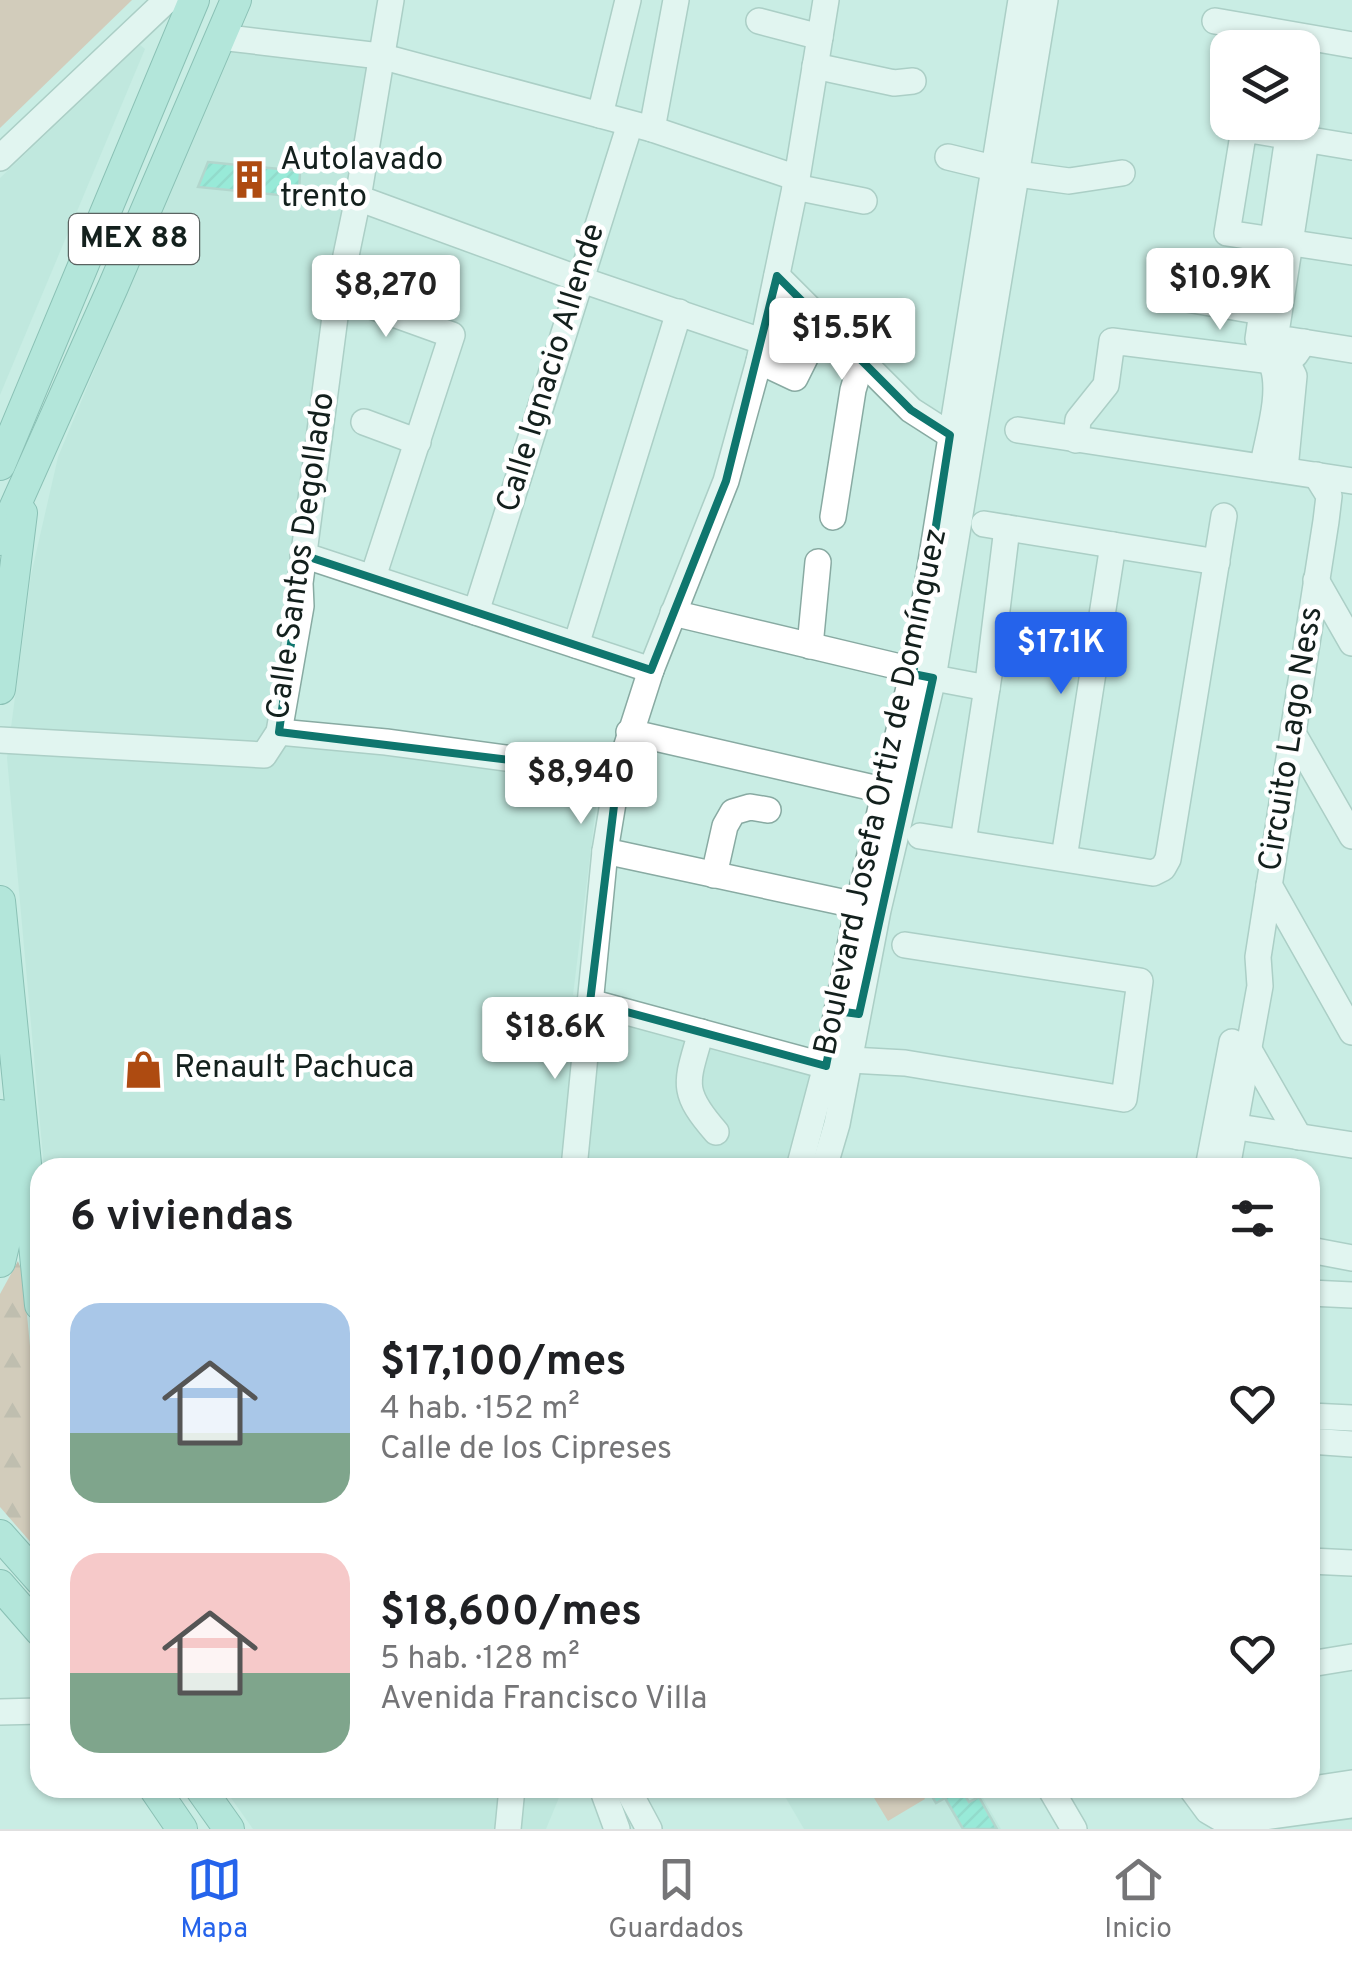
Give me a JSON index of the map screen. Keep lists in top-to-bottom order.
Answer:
{
  "streets": {
    "main road": ["MEX 88"],
    "street": [
      "Calle Ignacio Allende",
      "Calle Santos Degollado",
      "Circuito Lago Ness",
      "Boulevard Josefa Ortiz de Domínguez"
    ]
  },
  "places": {
    "building": ["Autolavado trento"],
    "shop": ["Renault Pachuca"]
  },
  "page": {
    "price": [
      "$10.9K",
      "$8,270",
      "$15.5K",
      "$17.1K",
      "$8,940",
      "$18.6K"
    ],
    "heading": "6 viviendas",
    "list": [
      {
        "name": "$17,100/mes",
        "note": "4 hab. · 152 m² · Calle de los Cipreses"
      },
      {
        "name": "$18,600/mes",
        "note": "5 hab. · 128 m² · Avenida Francisco Villa"
      }
    ],
    "tabs": ["Mapa", "Guardados", "Inicio"]
  }
}
